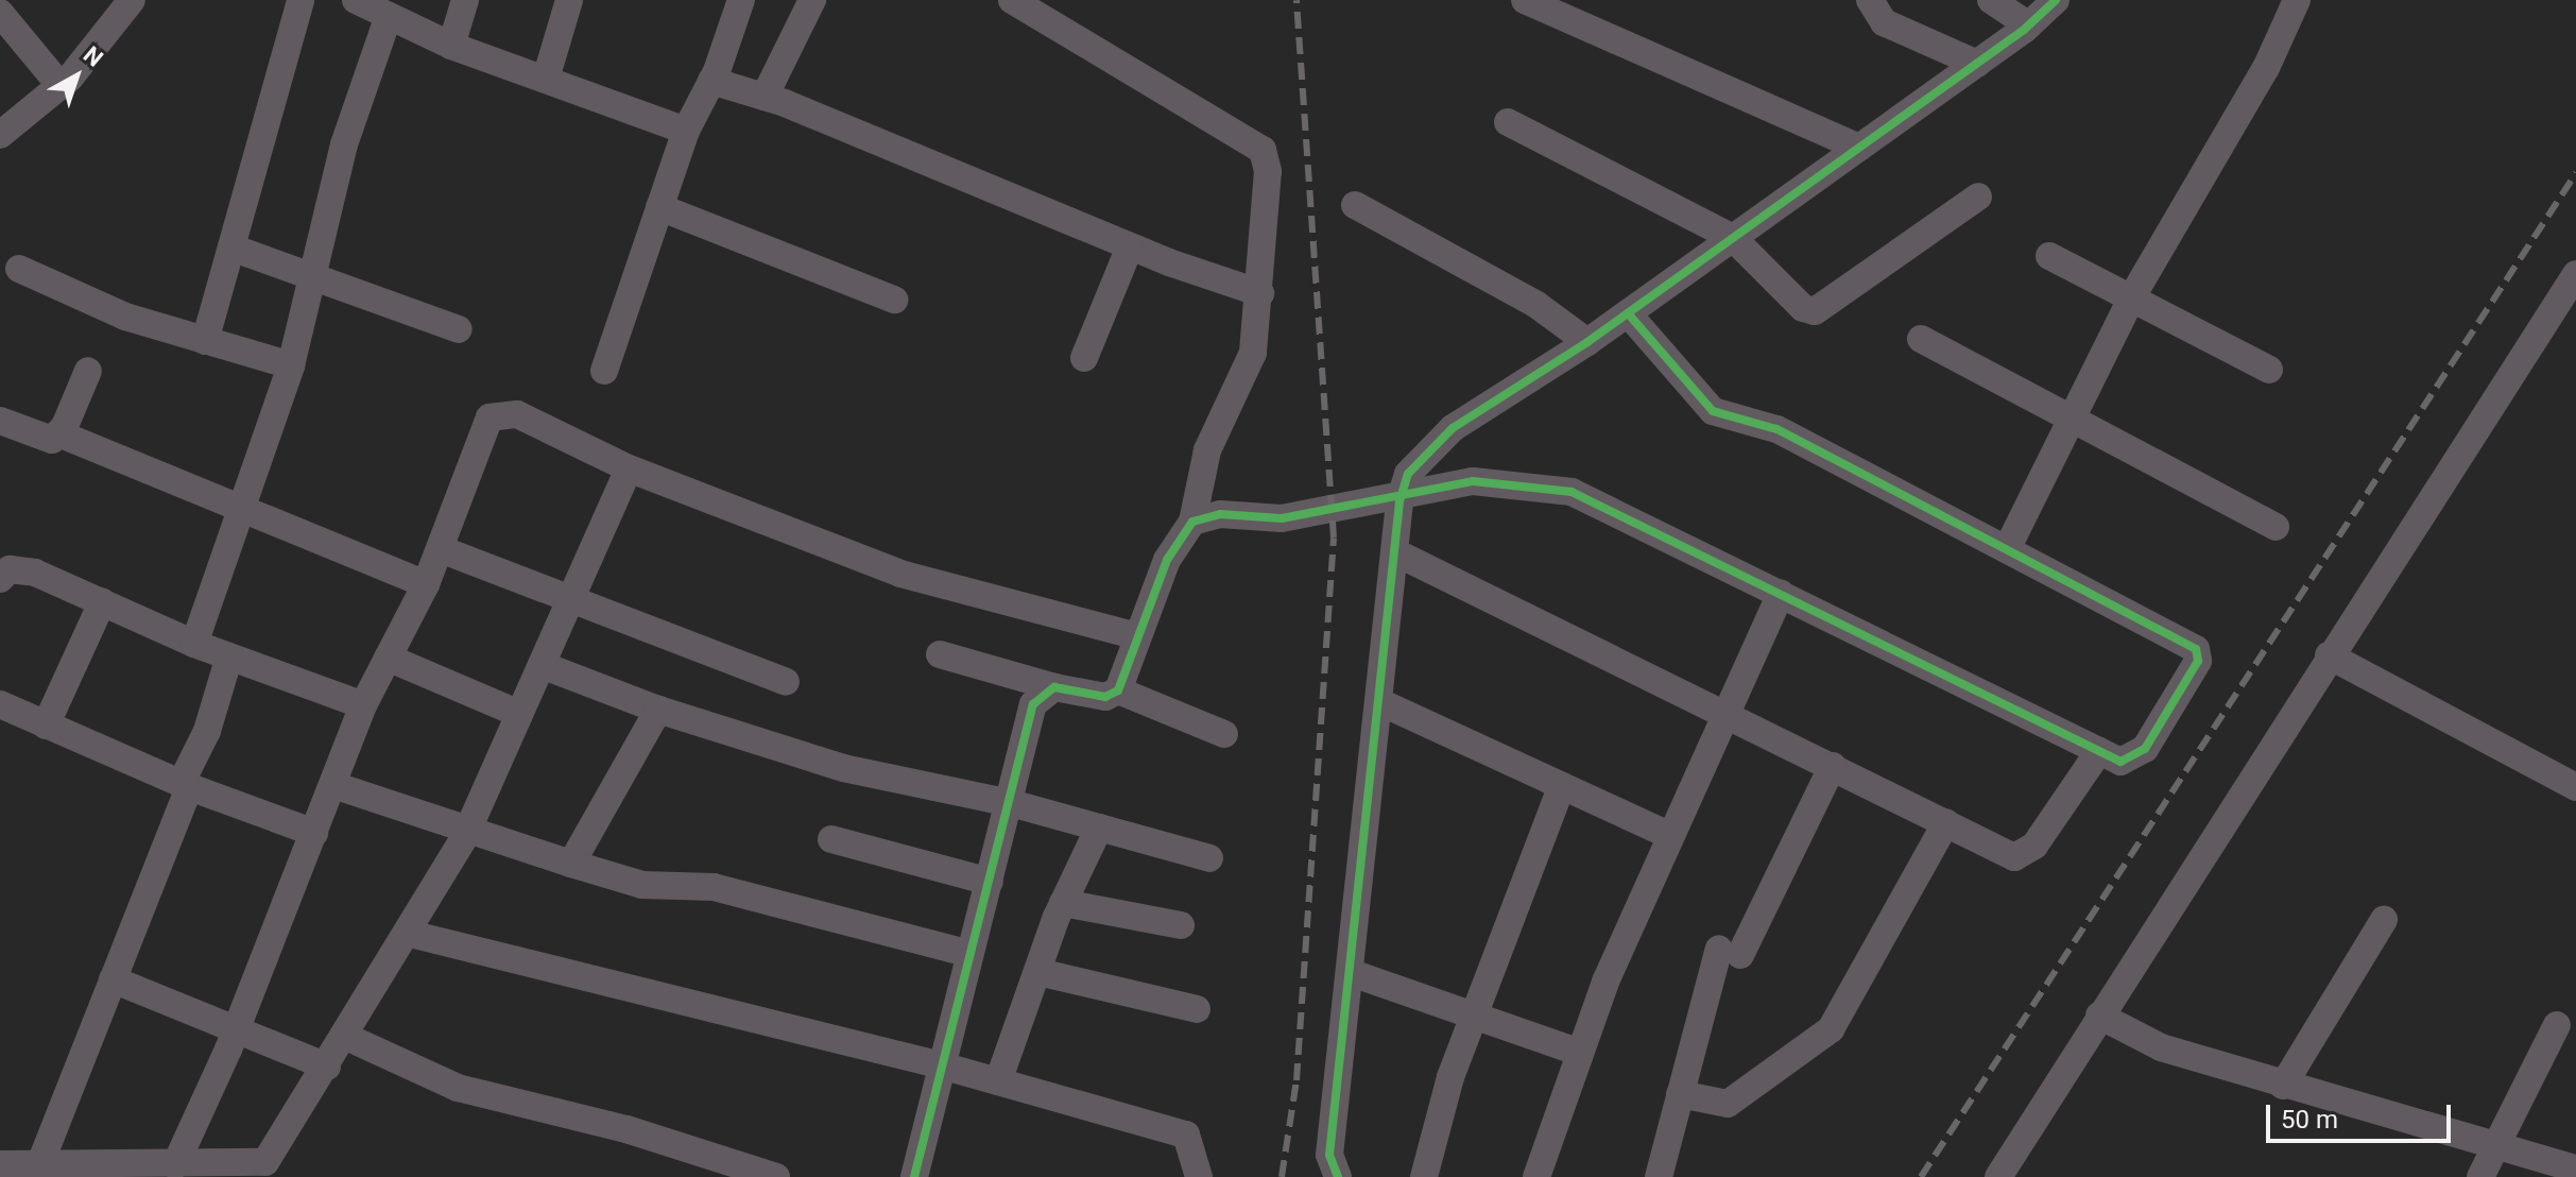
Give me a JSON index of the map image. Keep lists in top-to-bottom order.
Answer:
{
  "scale_bar": "50 m",
  "north": "top right"
}
